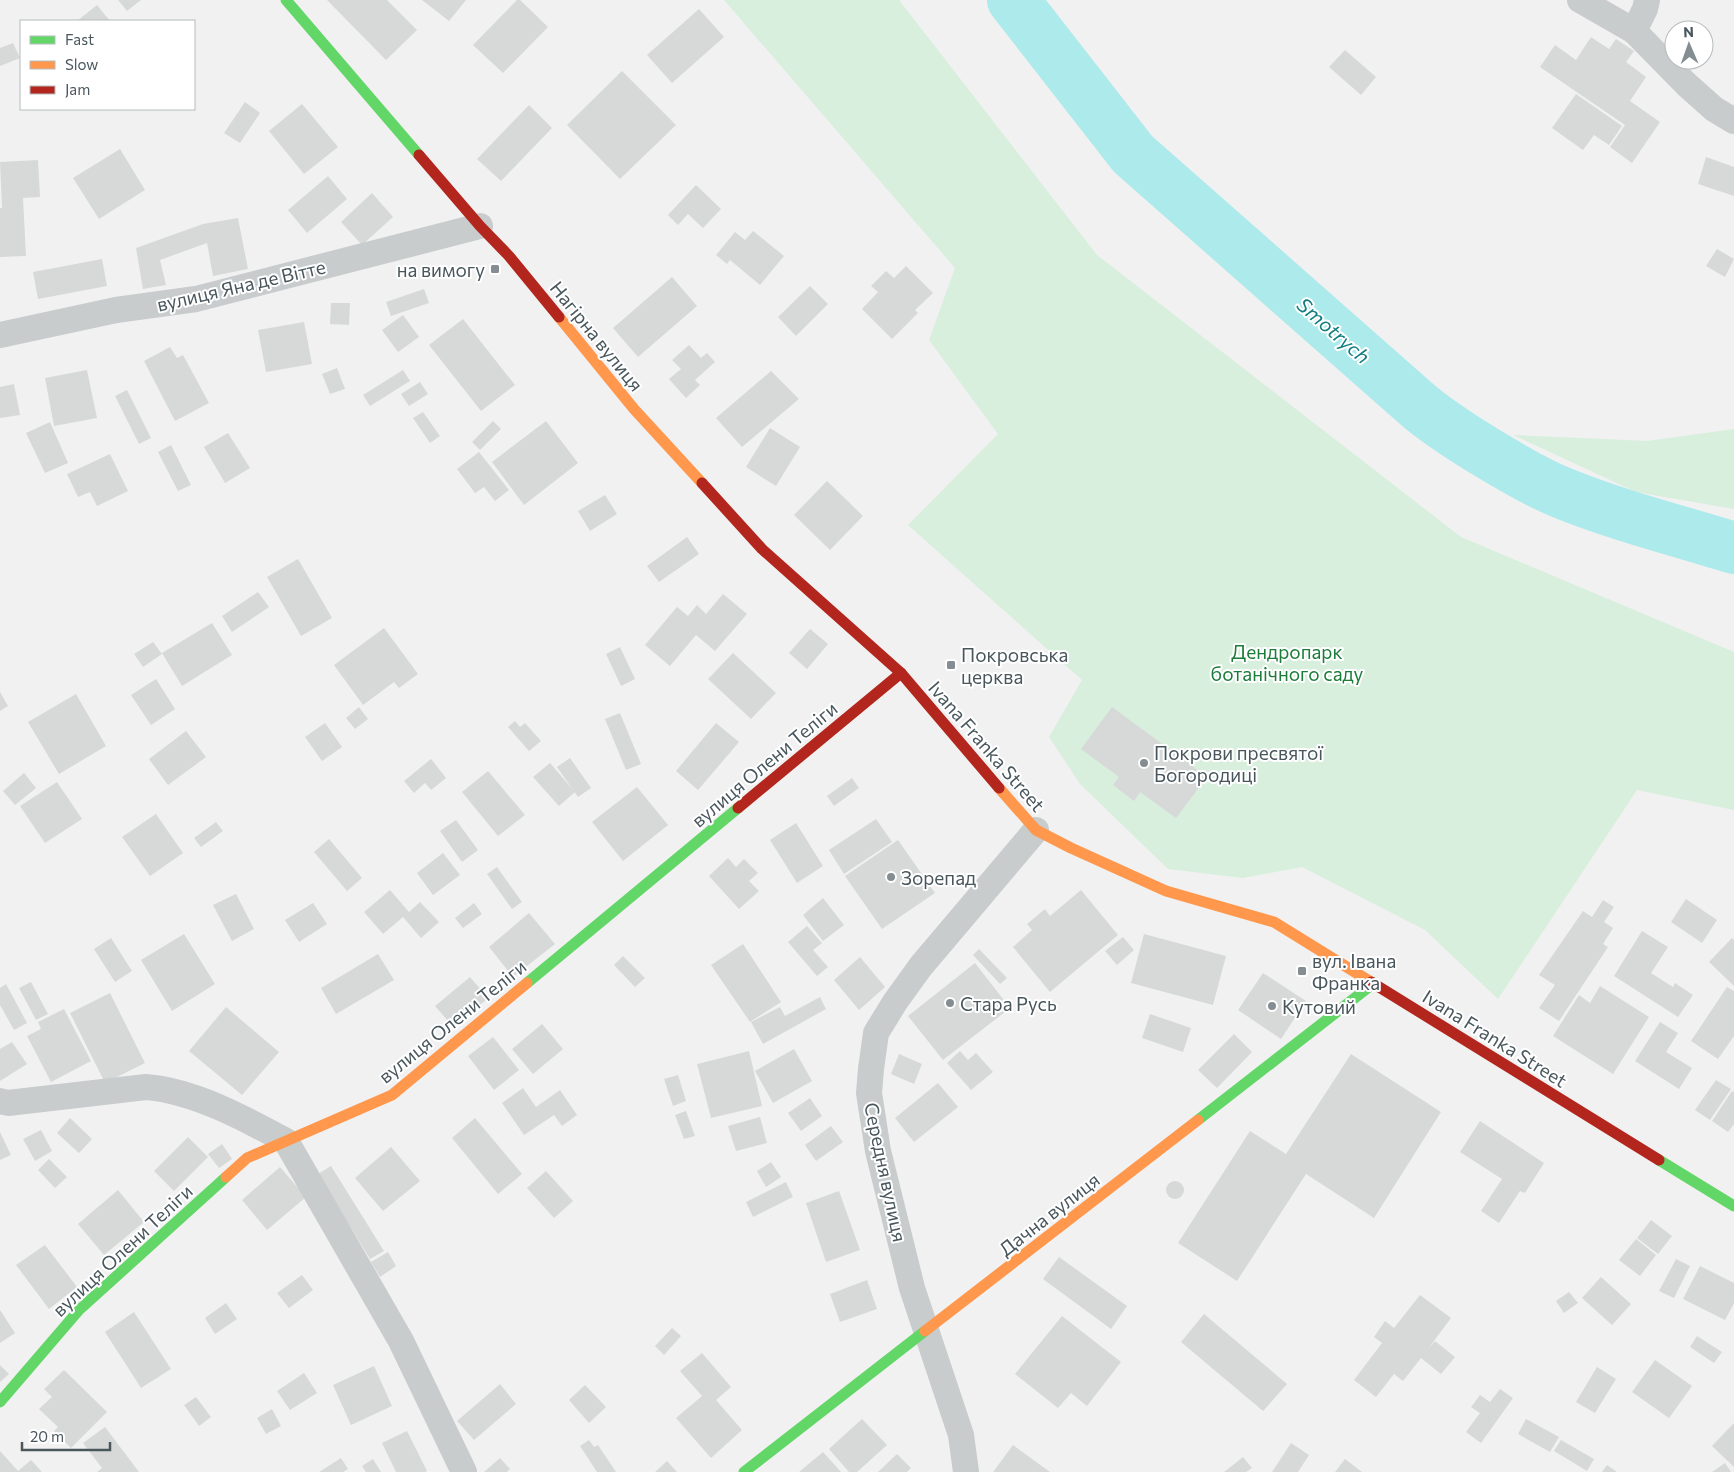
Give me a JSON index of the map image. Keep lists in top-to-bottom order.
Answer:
{
  "streets": {
    "street": [
      "вулиця Яна де Вітте",
      "Нагірна вулиця",
      "Ivana Franka Street",
      "вулиця Олени Теліги",
      "Середня вулиця",
      "Дачна вулиця"
    ]
  },
  "crossings": [
    ["вулиця Яна де Вітте", "Нагірна вулиця"],
    ["Нагірна вулиця", "Ivana Franka Street"],
    ["Нагірна вулиця", "вулиця Олени Теліги"],
    ["Ivana Franka Street", "вулиця Олени Теліги"],
    ["Ivana Franka Street", "Середня вулиця"],
    ["Ivana Franka Street", "Дачна вулиця"],
    ["Середня вулиця", "Дачна вулиця"]
  ],
  "water": ["Smotrych"],
  "parks": ["Дендропарк ботанічного саду"],
  "places": {
    "transit": ["на вимогу", "Покровська церква", "вул. Івана Франка"],
    "other": [
      "Покрови пресвятої Богородиці",
      "Зорепад",
      "Стара Русь",
      "Кутовий"
    ]
  },
  "legend": ["Fast", "Slow", "Jam"],
  "scale_bar": "20 m",
  "north": "top"
}
